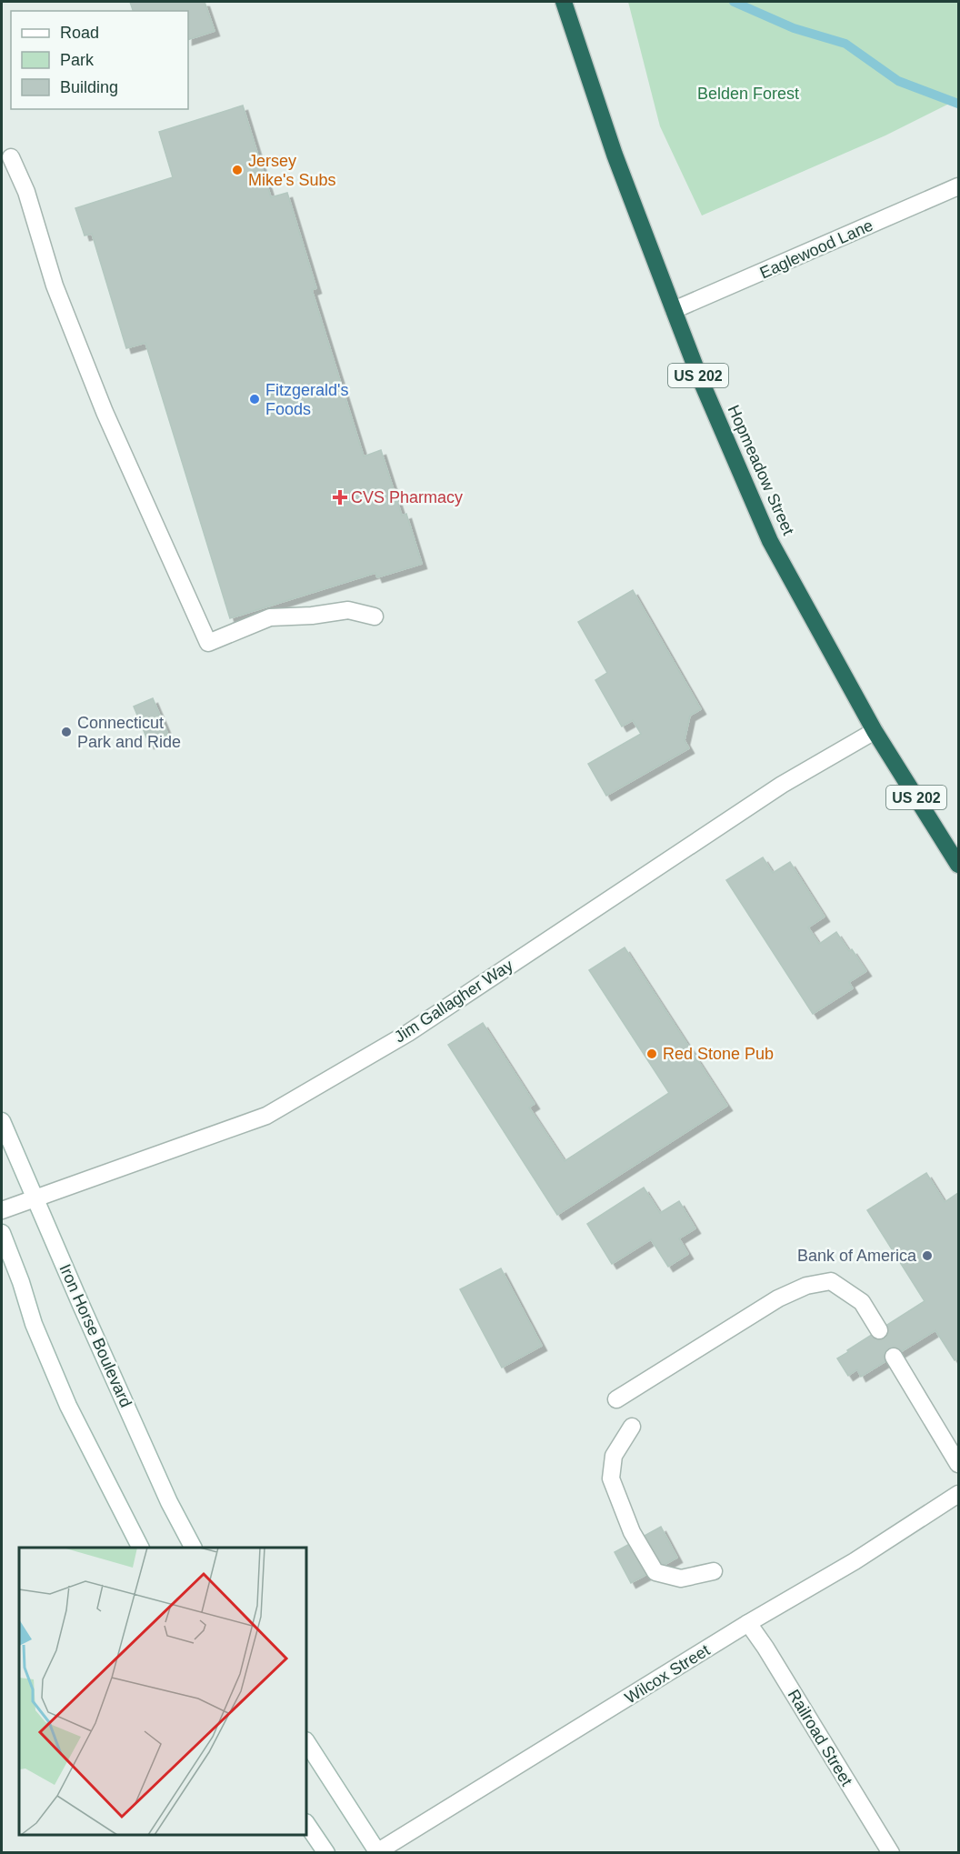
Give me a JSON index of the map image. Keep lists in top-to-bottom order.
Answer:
{
  "streets": {
    "highway": ["US 202", "Hopmeadow Street"],
    "street": [
      "Eaglewood Lane",
      "Jim Gallagher Way",
      "Iron Horse Boulevard",
      "Wilcox Street",
      "Railroad Street"
    ]
  },
  "crossings": [
    ["Eaglewood Lane", "Hopmeadow Street"],
    ["Hopmeadow Street", "Jim Gallagher Way"],
    ["Jim Gallagher Way", "Iron Horse Boulevard"],
    ["Wilcox Street", "Railroad Street"]
  ],
  "parks": ["Belden Forest"],
  "places": {
    "other": [
      "Jersey Mike's Subs",
      "Fitzgerald's Foods",
      "Connecticut Park and Ride",
      "Red Stone Pub",
      "Bank of America"
    ],
    "health": ["CVS Pharmacy"]
  },
  "legend": ["Road", "Park", "Building"]
}
